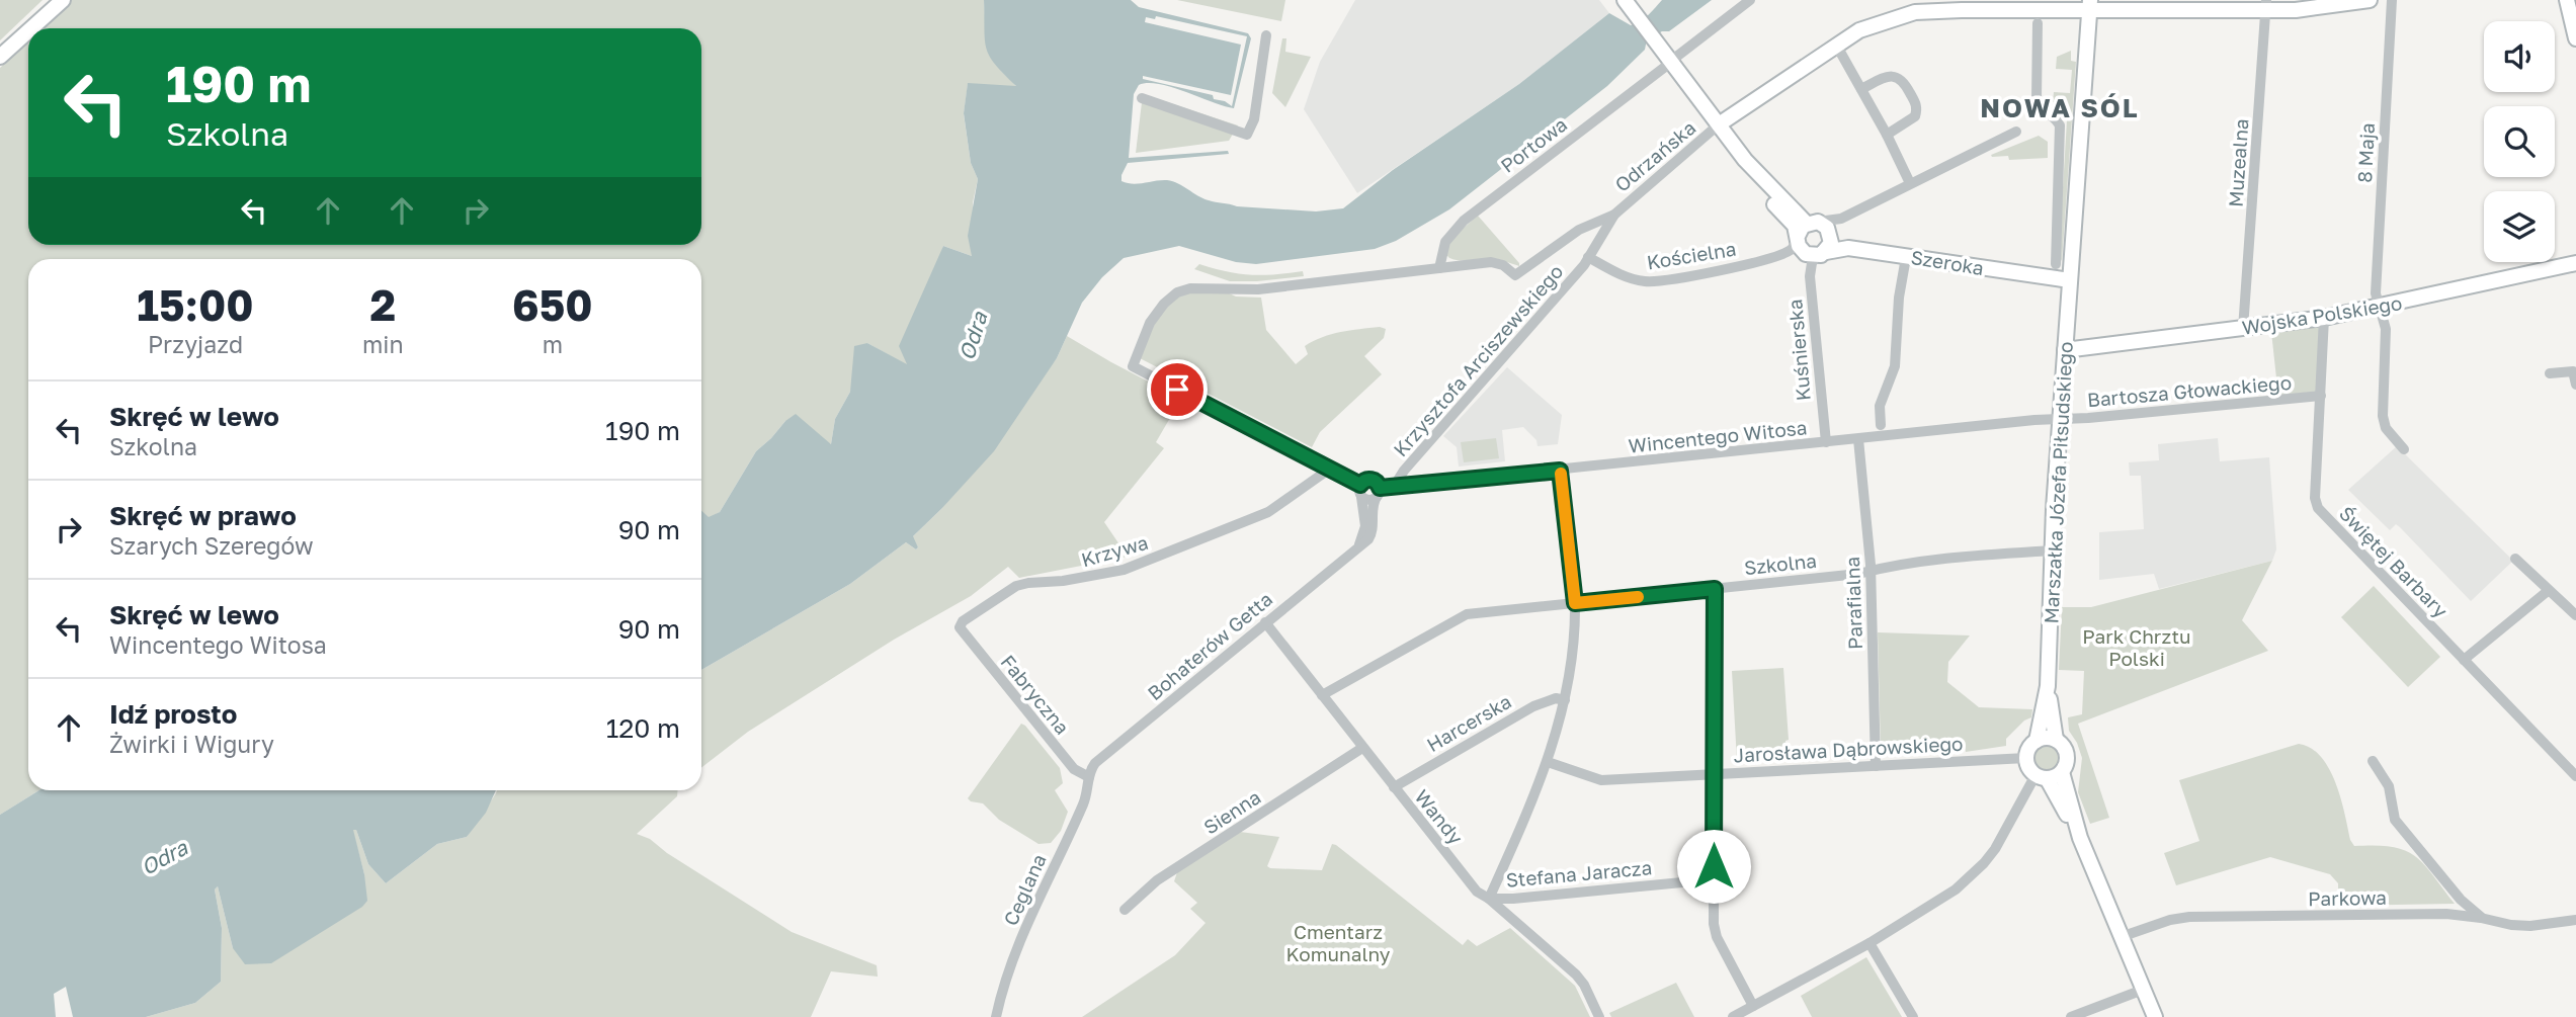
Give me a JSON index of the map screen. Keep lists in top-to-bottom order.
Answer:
{
  "streets": {
    "street": [
      "Portowa",
      "8 Maja",
      "Odrzańska",
      "Muzealna",
      "Kościelna",
      "Szeroka",
      "Wojska Polskiego",
      "Kuśnierska",
      "Krzysztofa Arciszewskiego",
      "Bartosza Głowackiego",
      "Wincentego Witosa",
      "Marszałka Józefa Piłsudskiego",
      "Krzywa",
      "Świętej Barbary",
      "Szkolna",
      "Parafialna",
      "Bohaterów Getta",
      "Fabryczna",
      "Harcerska",
      "Jarosława Dąbrowskiego",
      "Sienna",
      "Wandy",
      "Stefana Jaracza",
      "Ceglana",
      "Parkowa"
    ]
  },
  "crossings": [
    ["Portowa", "Odrzańska"],
    ["8 Maja", "Wojska Polskiego"],
    ["Odrzańska", "Kościelna"],
    ["Odrzańska", "Krzysztofa Arciszewskiego"],
    ["Muzealna", "Wojska Polskiego"],
    ["Kościelna", "Szeroka"],
    ["Kościelna", "Kuśnierska"],
    ["Kościelna", "Krzysztofa Arciszewskiego"],
    ["Szeroka", "Kuśnierska"],
    ["Szeroka", "Marszałka Józefa Piłsudskiego"],
    ["Wojska Polskiego", "Marszałka Józefa Piłsudskiego"],
    ["Wojska Polskiego", "Świętej Barbary"],
    ["Kuśnierska", "Wincentego Witosa"],
    ["Krzysztofa Arciszewskiego", "Wincentego Witosa"],
    ["Bartosza Głowackiego", "Wincentego Witosa"],
    ["Bartosza Głowackiego", "Marszałka Józefa Piłsudskiego"],
    ["Bartosza Głowackiego", "Świętej Barbary"],
    ["Wincentego Witosa", "Marszałka Józefa Piłsudskiego"],
    ["Wincentego Witosa", "Parafialna"],
    ["Wincentego Witosa", "Bohaterów Getta"],
    ["Marszałka Józefa Piłsudskiego", "Szkolna"],
    ["Marszałka Józefa Piłsudskiego", "Jarosława Dąbrowskiego"],
    ["Krzywa", "Fabryczna"],
    ["Szkolna", "Parafialna"],
    ["Szkolna", "Wandy"],
    ["Parafialna", "Jarosława Dąbrowskiego"],
    ["Bohaterów Getta", "Fabryczna"],
    ["Bohaterów Getta", "Wandy"],
    ["Bohaterów Getta", "Ceglana"],
    ["Fabryczna", "Ceglana"],
    ["Harcerska", "Wandy"],
    ["Sienna", "Wandy"],
    ["Wandy", "Stefana Jaracza"]
  ],
  "districts": ["NOWA SÓL"],
  "water": ["Odra"],
  "parks": ["Park Chrztu Polski", "Cmentarz Komunalny"],
  "page": {
    "turn": ["190 m", "Szkolna"],
    "eta": [
      "15:00",
      "Przyjazd",
      "2",
      "min",
      "650",
      "m"
    ],
    "list": [
      {
        "name": "Skręć w lewo",
        "note": "Szkolna",
        "value": "190 m"
      },
      {
        "name": "Skręć w prawo",
        "note": "Szarych Szeregów",
        "value": "90 m"
      },
      {
        "name": "Skręć w lewo",
        "note": "Wincentego Witosa",
        "value": "90 m"
      },
      {
        "name": "Idź prosto",
        "note": "Żwirki i Wigury",
        "value": "120 m"
      }
    ]
  }
}
